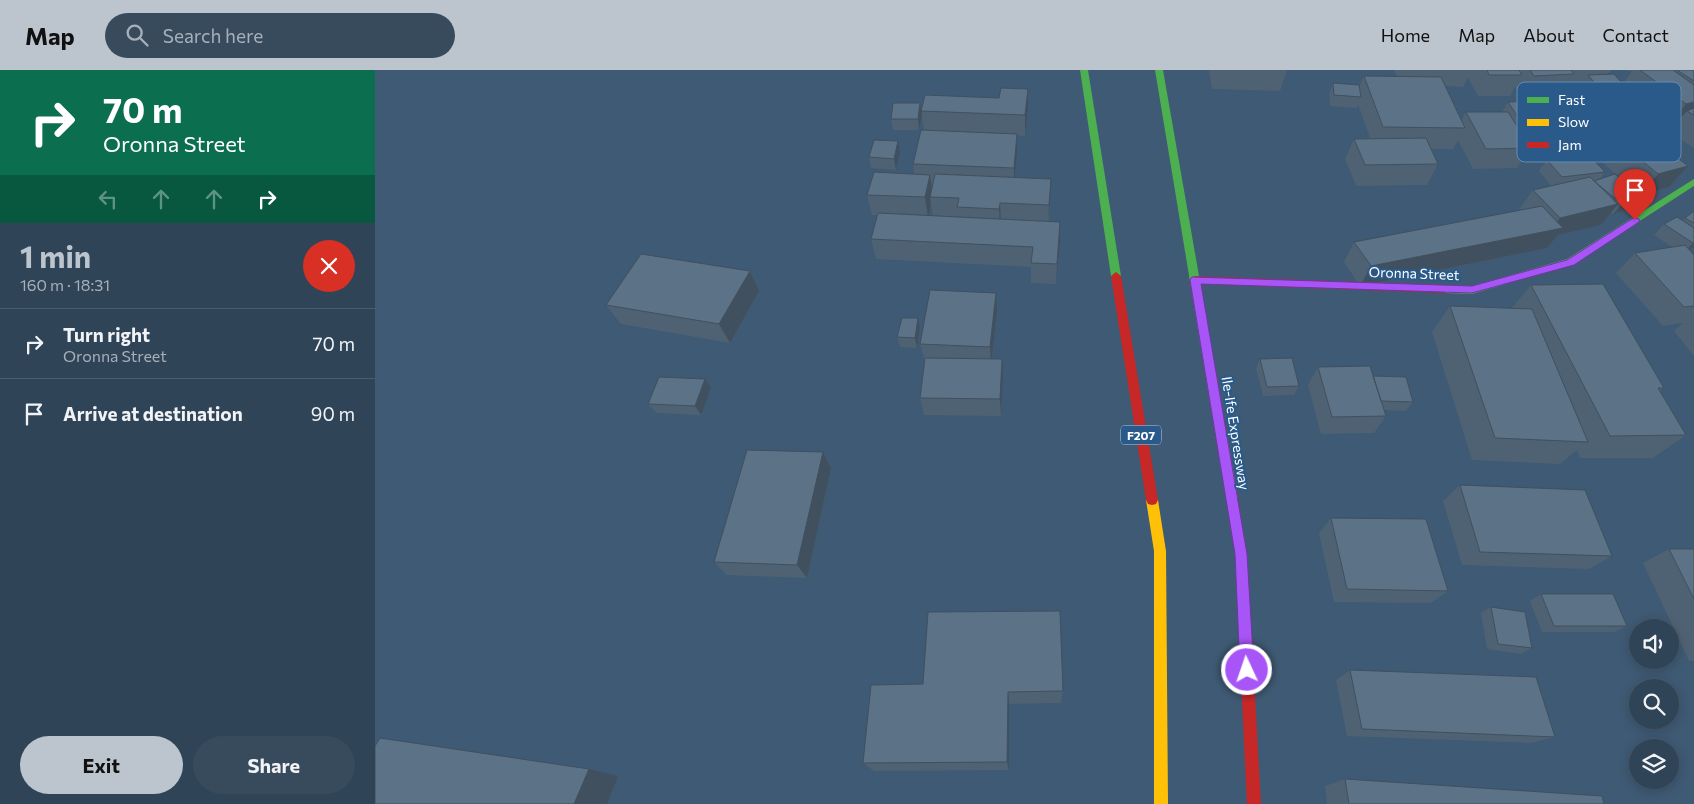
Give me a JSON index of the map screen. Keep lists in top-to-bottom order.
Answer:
{
  "streets": {
    "main road": ["Oronna Street", "Ile-Ife Expressway", "F207"]
  },
  "crossings": [
    ["Oronna Street", "Ile-Ife Expressway"]
  ],
  "legend": ["Fast", "Slow", "Jam"],
  "page": {
    "header": "Map",
    "search": "Search here",
    "nav": [
      "Home",
      "Map",
      "About",
      "Contact"
    ],
    "turn": ["70 m", "Oronna Street"],
    "heading": ["1 min", "160 m · 18:31"],
    "list": [
      {
        "name": "Turn right",
        "note": "Oronna Street",
        "value": "70 m"
      },
      {
        "name": "Arrive at destination",
        "value": "90 m"
      }
    ],
    "buttons": ["Exit", "Share"]
  }
}
